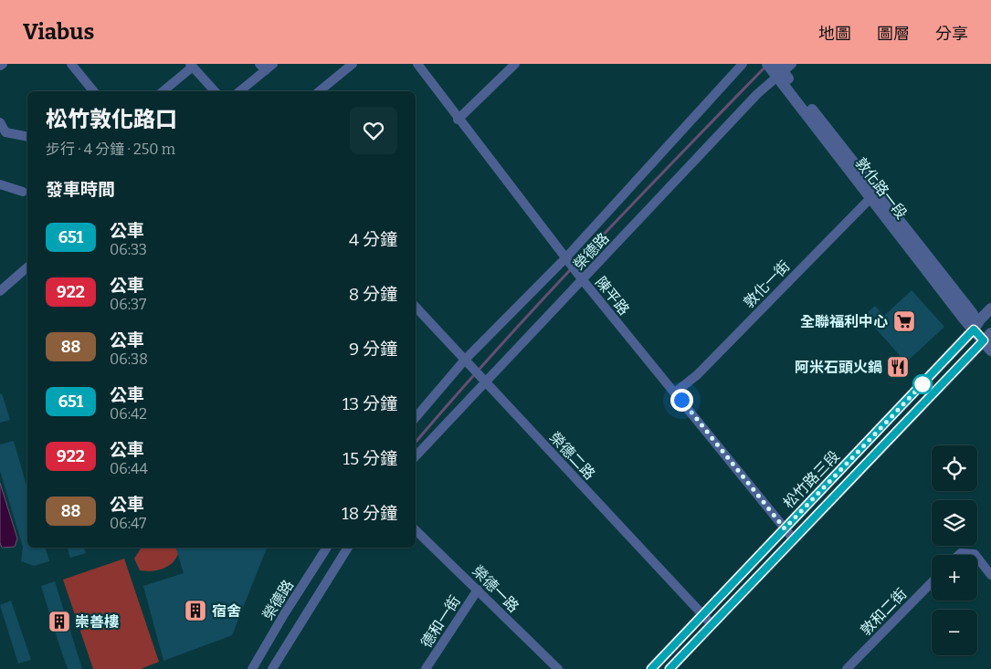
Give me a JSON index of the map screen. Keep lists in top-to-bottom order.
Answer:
{
  "streets": {
    "street": [
      "敦化路一段",
      "榮德路",
      "敦化一街",
      "陳平路",
      "榮德二路",
      "松竹路三段",
      "榮德一路",
      "敦和二街",
      "德和一街"
    ]
  },
  "crossings": [
    ["敦化路一段", "榮德路"],
    ["敦化路一段", "敦化一街"],
    ["敦化路一段", "松竹路三段"],
    ["榮德路", "陳平路"],
    ["榮德路", "榮德二路"],
    ["敦化一街", "陳平路"],
    ["陳平路", "松竹路三段"],
    ["榮德二路", "松竹路三段"],
    ["榮德一路", "德和一街"]
  ],
  "places": {
    "supermarket": ["全聯福利中心"],
    "restaurant": ["阿米石頭火鍋"],
    "building": ["宿舍", "崇善樓"]
  },
  "lines": ["bus line 651"],
  "page": {
    "header": "Viabus",
    "nav": ["地圖", "圖層", "分享"],
    "heading": [
      ["松竹敦化路口", "步行 · 4 分鐘 · 250 m"],
      "發車時間"
    ],
    "list": [
      {
        "mark": "651",
        "name": "公車",
        "note": "06:33",
        "value": "4 分鐘"
      },
      {
        "mark": "922",
        "name": "公車",
        "note": "06:37",
        "value": "8 分鐘"
      },
      {
        "mark": "88",
        "name": "公車",
        "note": "06:38",
        "value": "9 分鐘"
      },
      {
        "mark": "651",
        "name": "公車",
        "note": "06:42",
        "value": "13 分鐘"
      },
      {
        "mark": "922",
        "name": "公車",
        "note": "06:44",
        "value": "15 分鐘"
      },
      {
        "mark": "88",
        "name": "公車",
        "note": "06:47",
        "value": "18 分鐘"
      }
    ],
    "map_buttons": ["+", "−"]
  }
}
